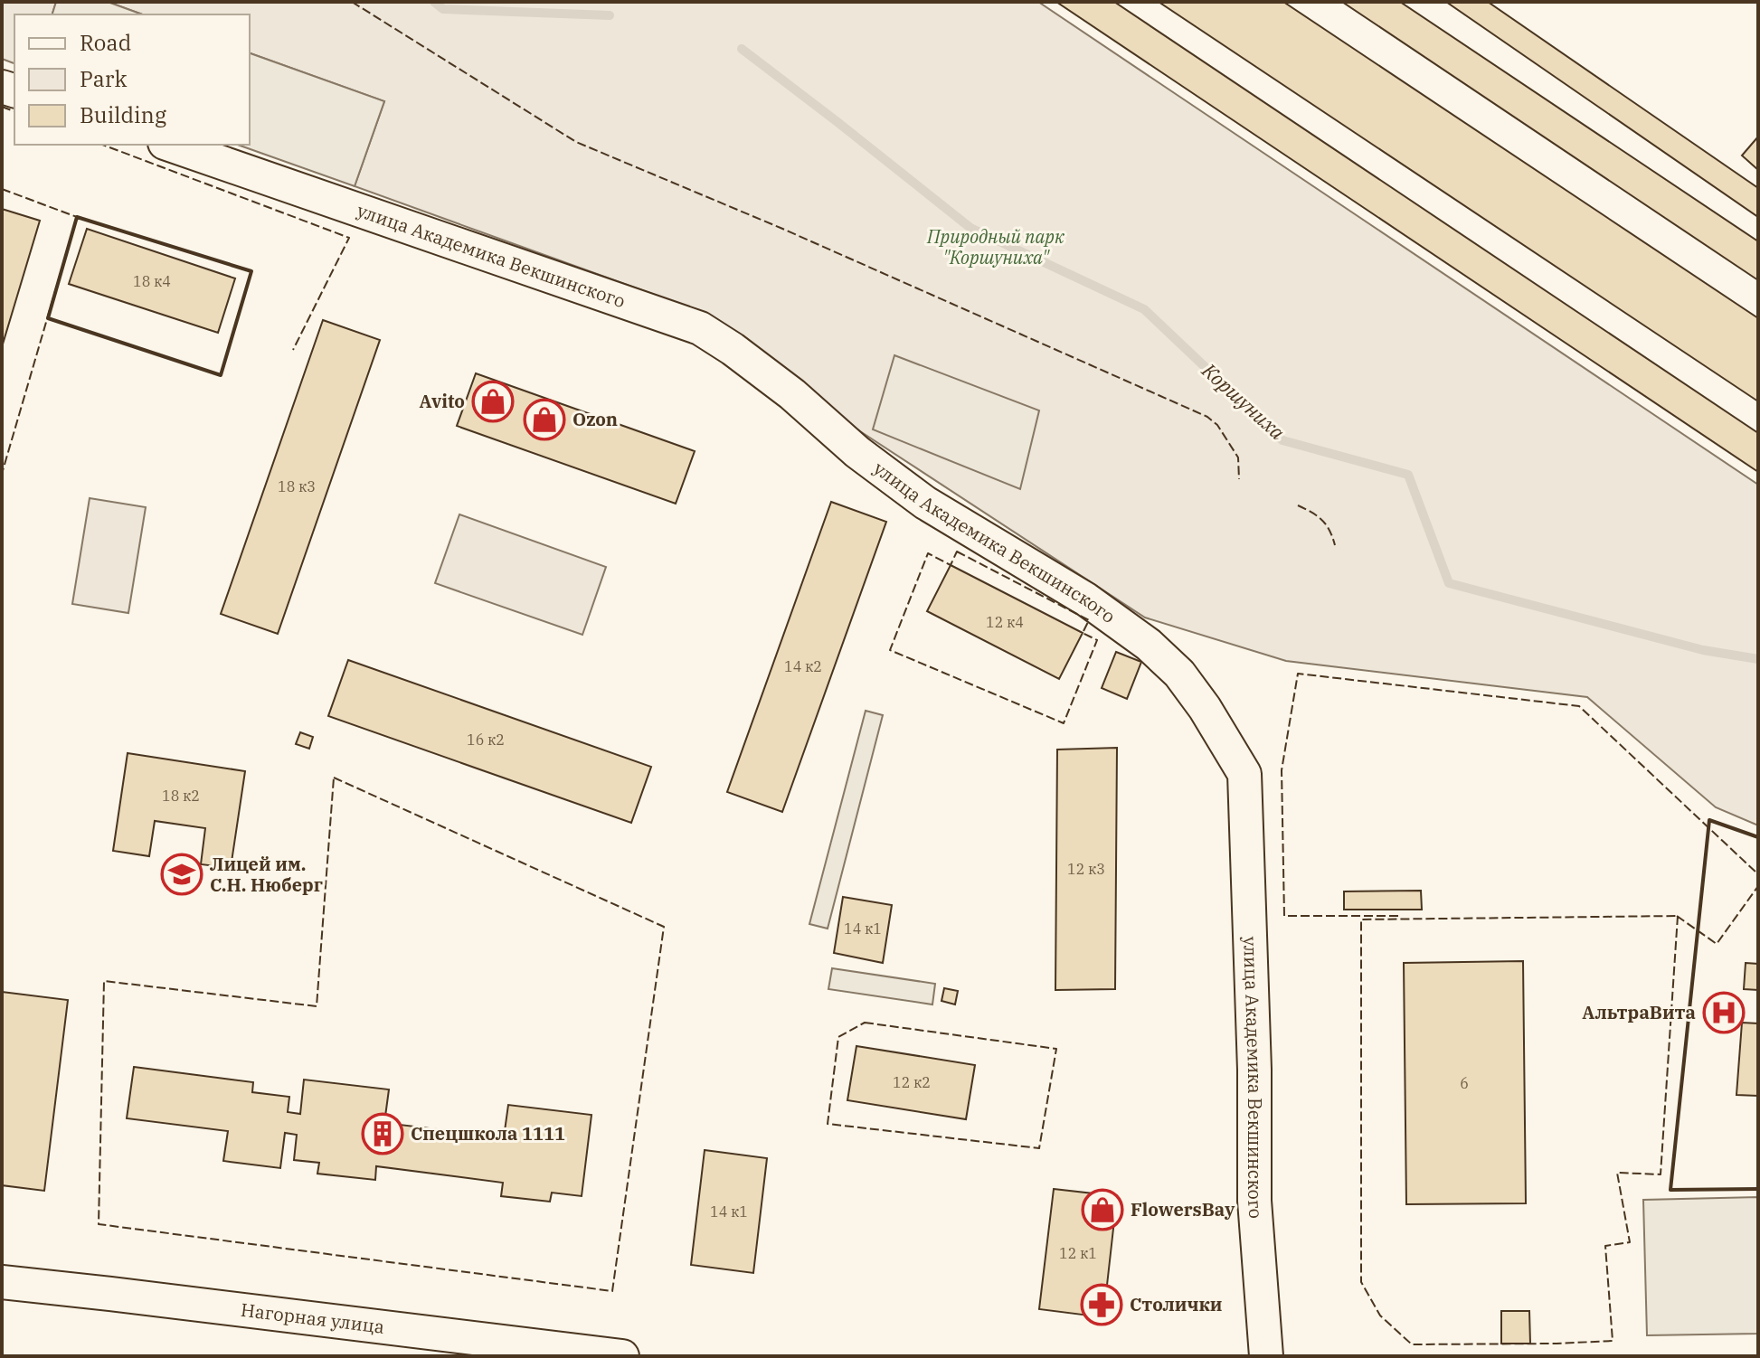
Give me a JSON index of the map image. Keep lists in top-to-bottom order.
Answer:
{
  "streets": {
    "street": ["улица Академика Векшинского", "Нагорная улица"]
  },
  "water": ["Коршуниха"],
  "parks": ["Природный парк \"Коршуниха\""],
  "places": {
    "shop": ["Avito", "Ozon", "FlowersBay"],
    "school or university": ["Лицей им. С.Н. Нюберг"],
    "hospital": ["АльтраВита"],
    "building": ["Спецшкола 1111"],
    "pharmacy": ["Столички"]
  },
  "house_numbers": [
    "18 к4",
    "18 к3",
    "12 к4",
    "14 к2",
    "16 к2",
    "18 к2",
    "12 к3",
    "14 к1",
    "12 к2",
    "6",
    "14 к1",
    "12 к1"
  ],
  "legend": ["Road", "Park", "Building"]
}
